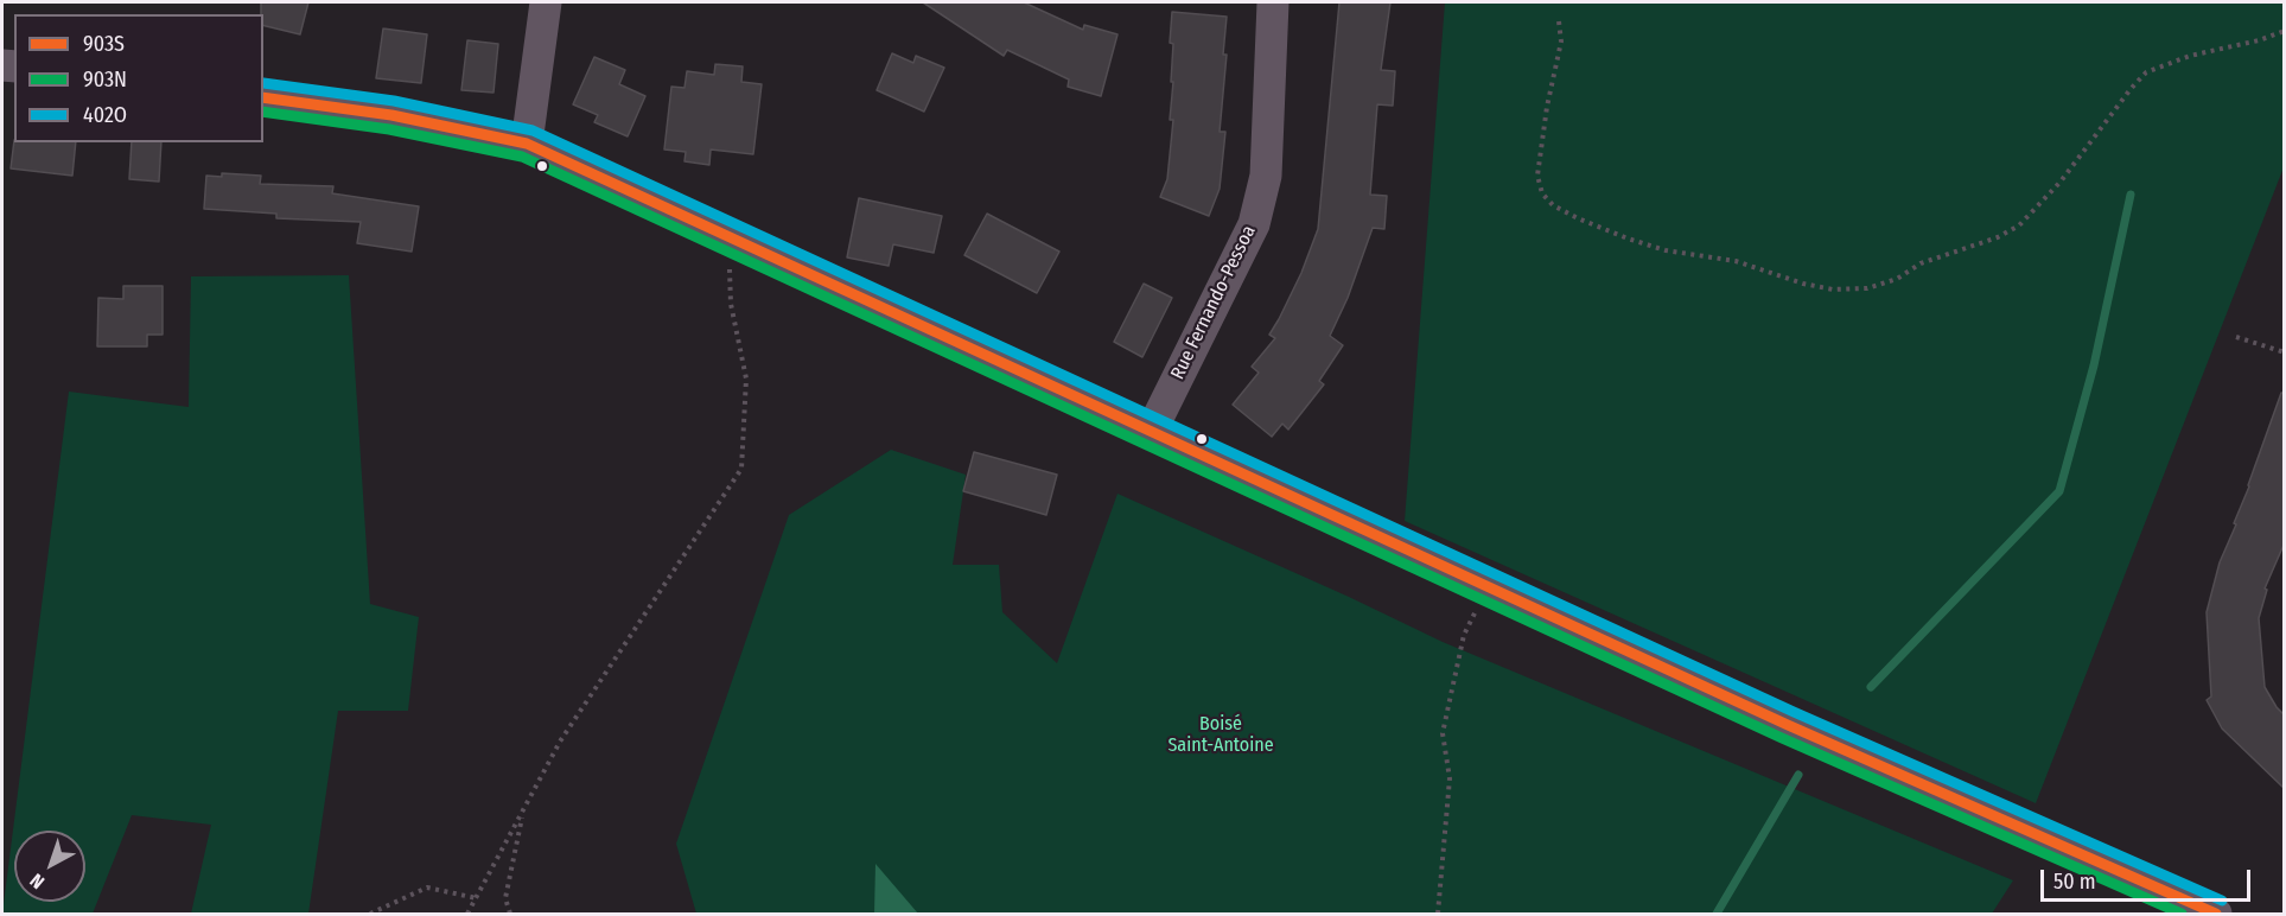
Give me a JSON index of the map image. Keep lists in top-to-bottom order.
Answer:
{
  "streets": {
    "street": ["Rue Fernando-Pessoa"]
  },
  "parks": ["Boisé Saint-Antoine"],
  "lines": ["transit line 402O", "transit line 903S", "transit line 903N"],
  "legend": ["903S", "903N", "402O"],
  "scale_bar": "50 m",
  "north": "bottom left"
}
